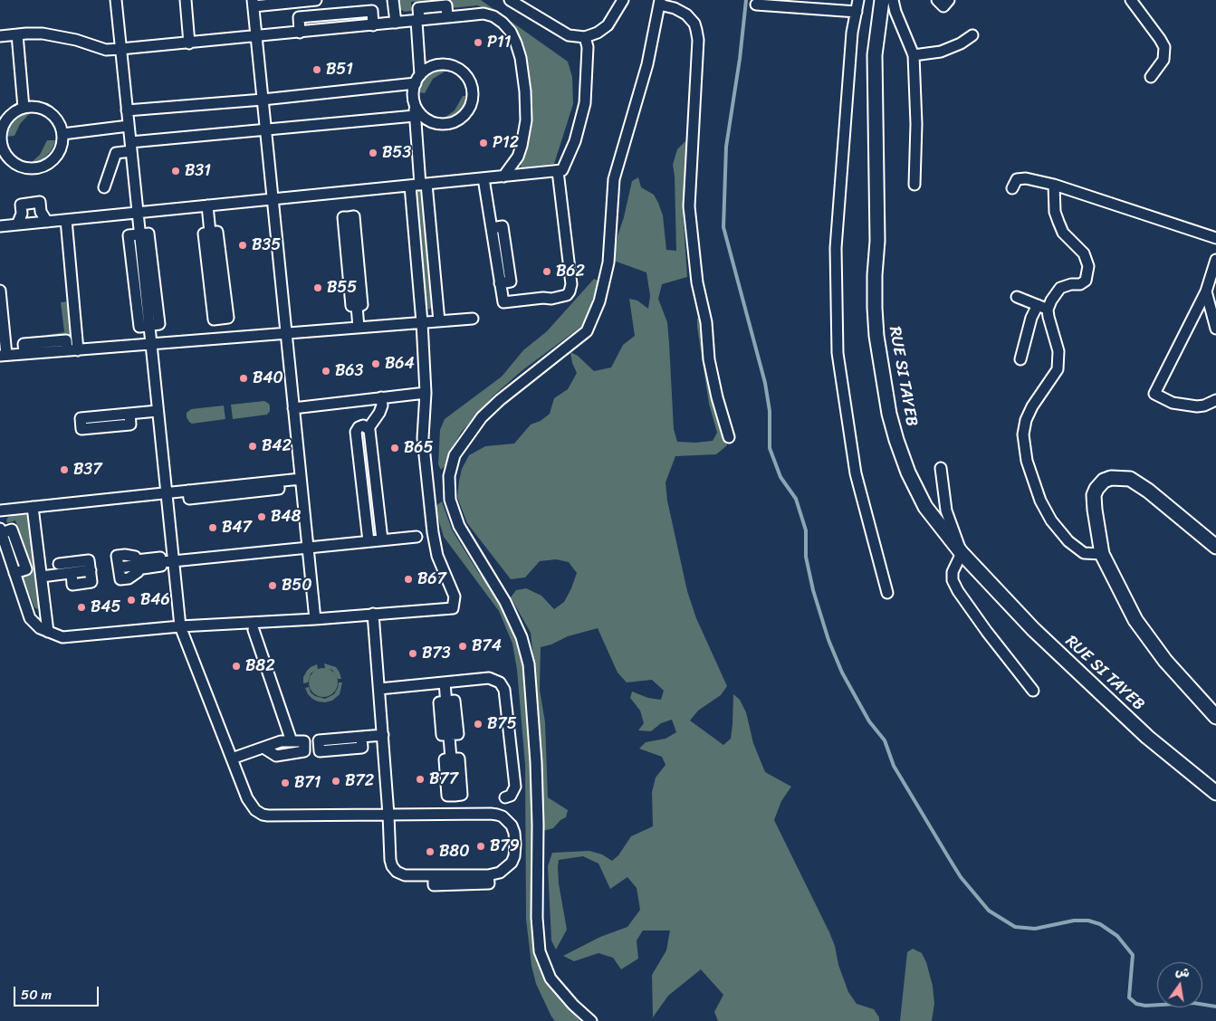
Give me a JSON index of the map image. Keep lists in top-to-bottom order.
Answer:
{
  "streets": {
    "main road": ["RUE SI TAYEB"]
  },
  "places": [
    "P11",
    "B51",
    "P12",
    "B53",
    "B31",
    "B35",
    "B62",
    "B55",
    "B64",
    "B63",
    "B40",
    "B42",
    "B65",
    "B37",
    "B48",
    "B47",
    "B67",
    "B50",
    "B46",
    "B45",
    "B74",
    "B73",
    "B82",
    "B75",
    "B77",
    "B72",
    "B71",
    "B79",
    "B80"
  ],
  "scale_bar": "50 m",
  "north": "top"
}
